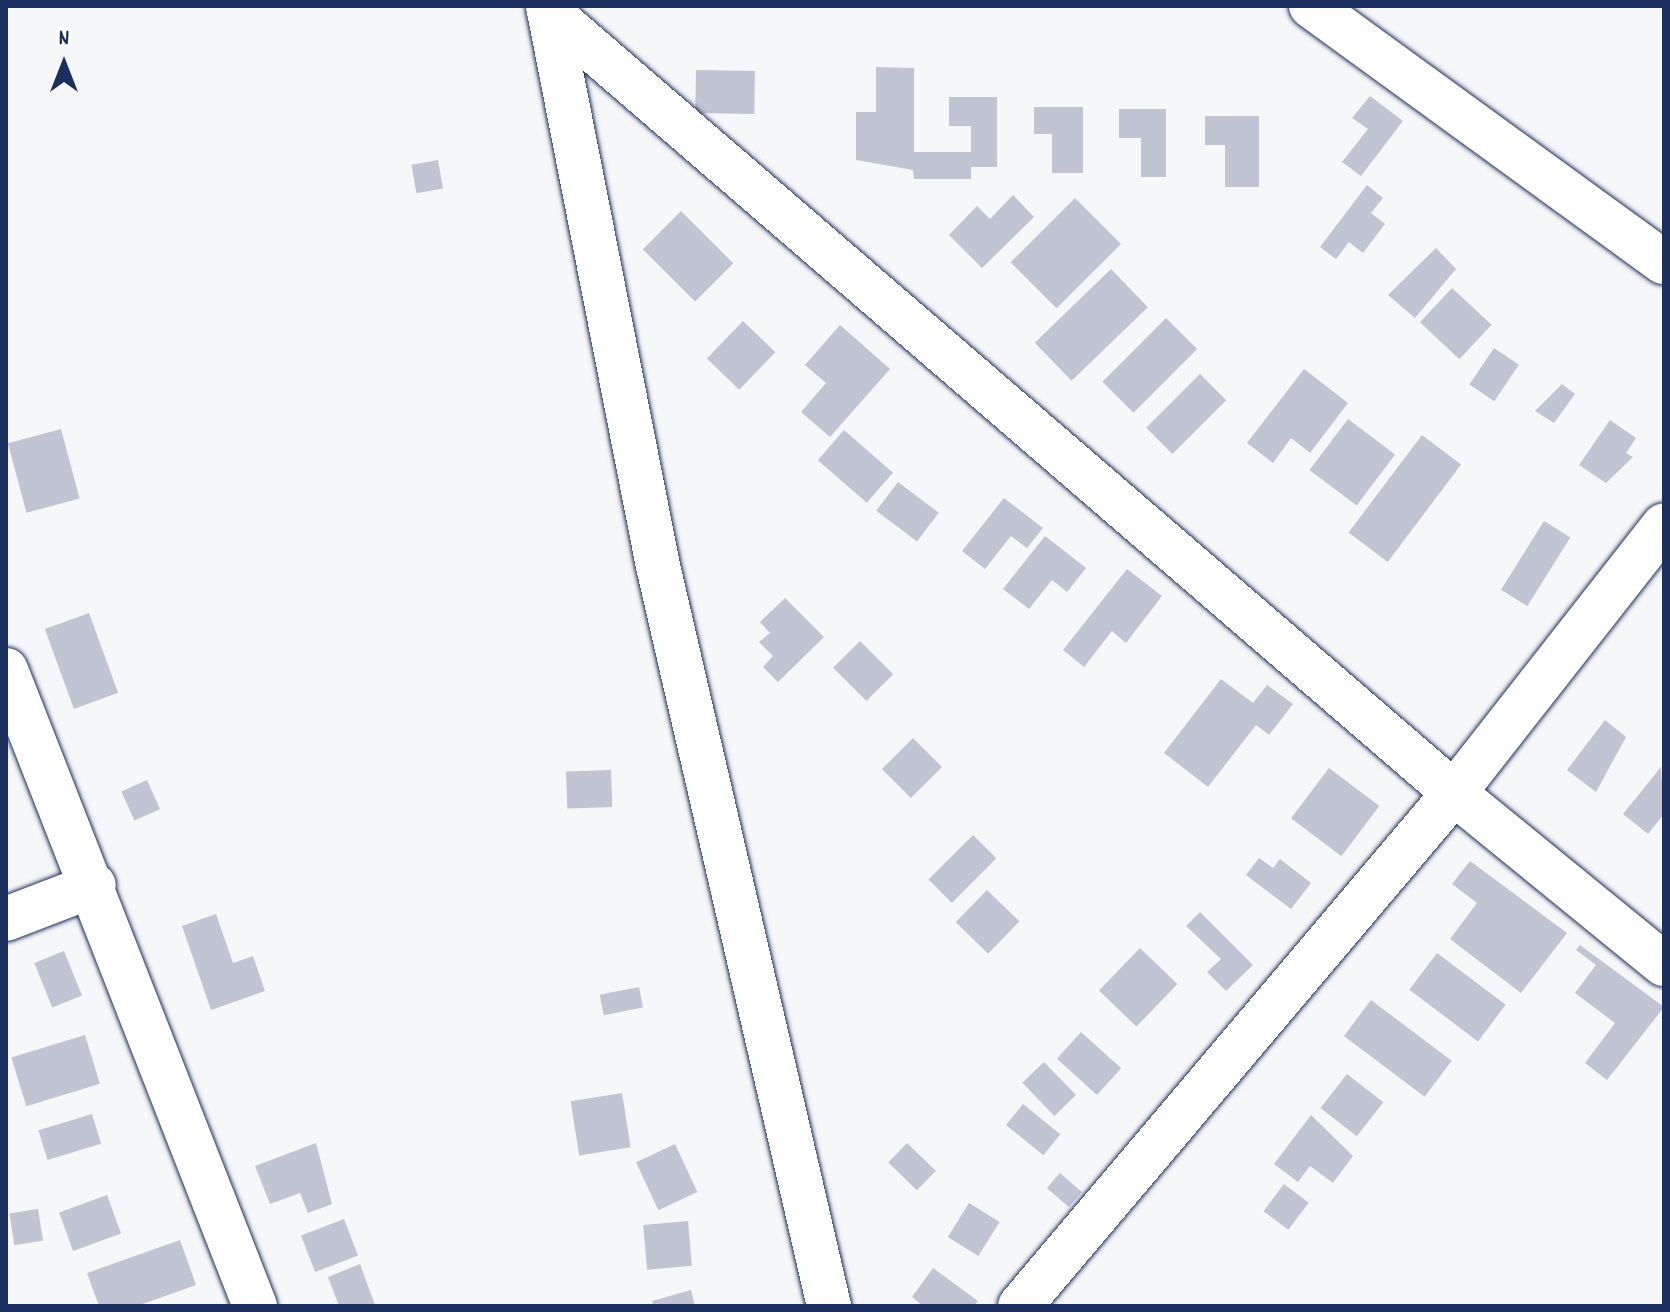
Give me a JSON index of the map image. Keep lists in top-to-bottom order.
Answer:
{
  "north": "top"
}
